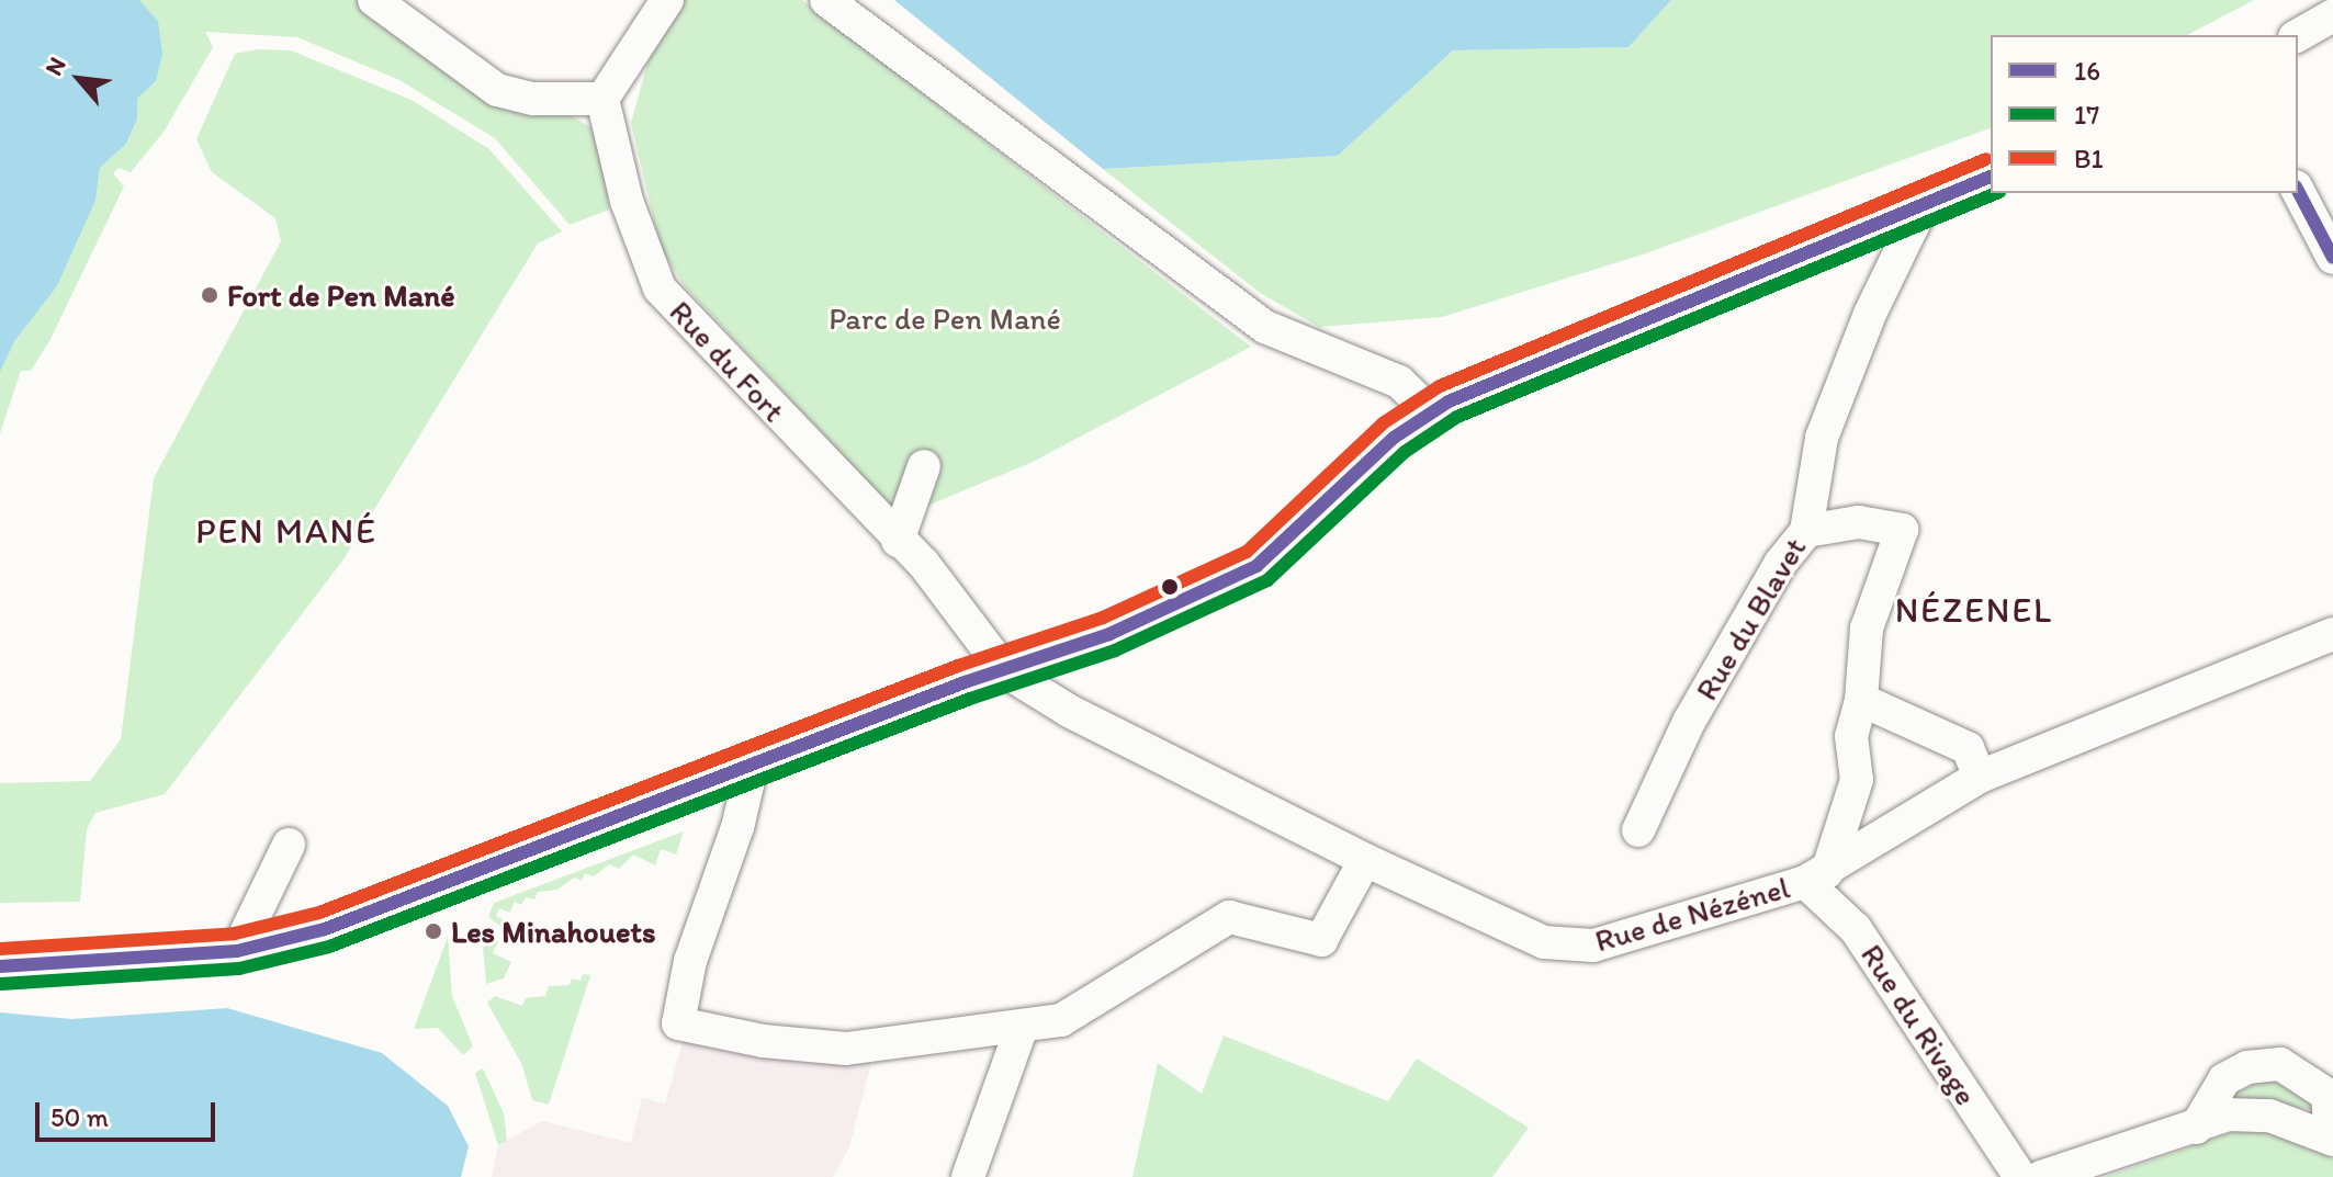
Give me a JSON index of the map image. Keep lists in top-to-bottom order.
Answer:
{
  "streets": {
    "street": [
      "Rue du Fort",
      "Rue du Blavet",
      "Rue de Nézénel",
      "Rue du Rivage"
    ]
  },
  "crossings": [
    ["Rue du Fort", "Rue de Nézénel"],
    ["Rue de Nézénel", "Rue du Rivage"]
  ],
  "districts": ["PEN MANÉ", "NÉZENEL"],
  "parks": ["Parc de Pen Mané"],
  "places": ["Fort de Pen Mané", "Les Minahouets"],
  "lines": ["transit line B1", "transit line 16", "transit line 17"],
  "legend": ["16", "17", "B1"],
  "scale_bar": "50 m",
  "north": "top left"
}
